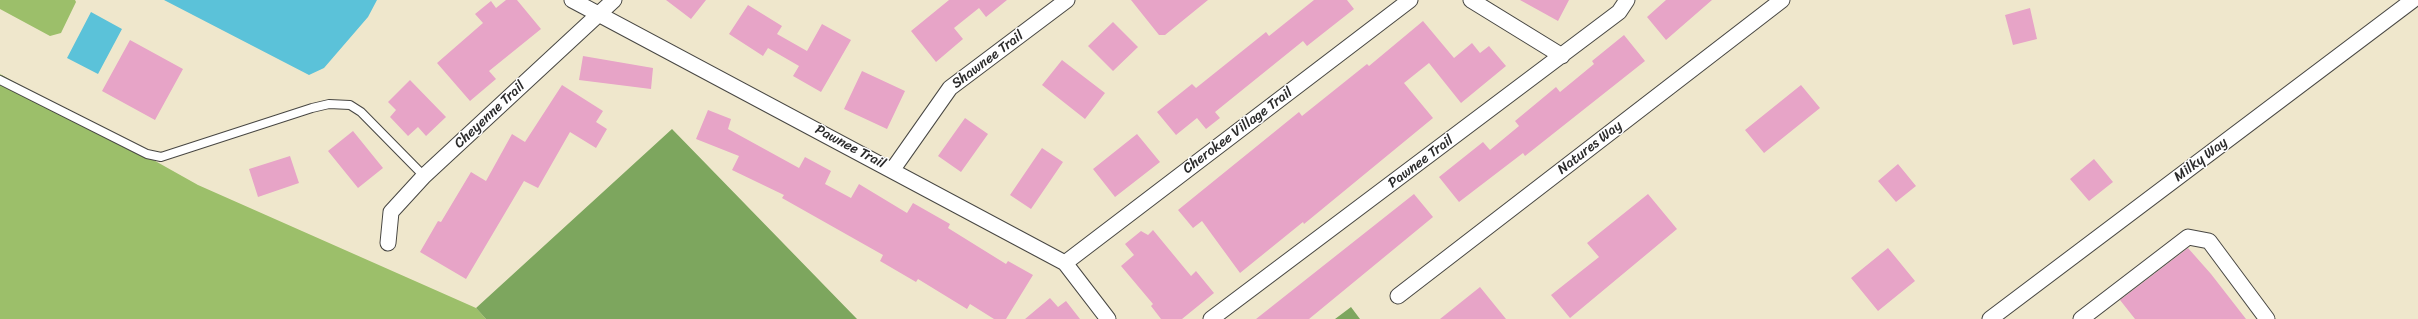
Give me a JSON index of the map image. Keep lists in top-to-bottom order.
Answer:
{
  "streets": {
    "street": [
      "Shawnee Trail",
      "Cheyenne Trail",
      "Cherokee Village Trail",
      "Pawnee Trail",
      "Natures Way",
      "Milky Way"
    ]
  },
  "crossings": [
    ["Shawnee Trail", "Pawnee Trail"],
    ["Cheyenne Trail", "Pawnee Trail"],
    ["Cherokee Village Trail", "Pawnee Trail"]
  ]
}
